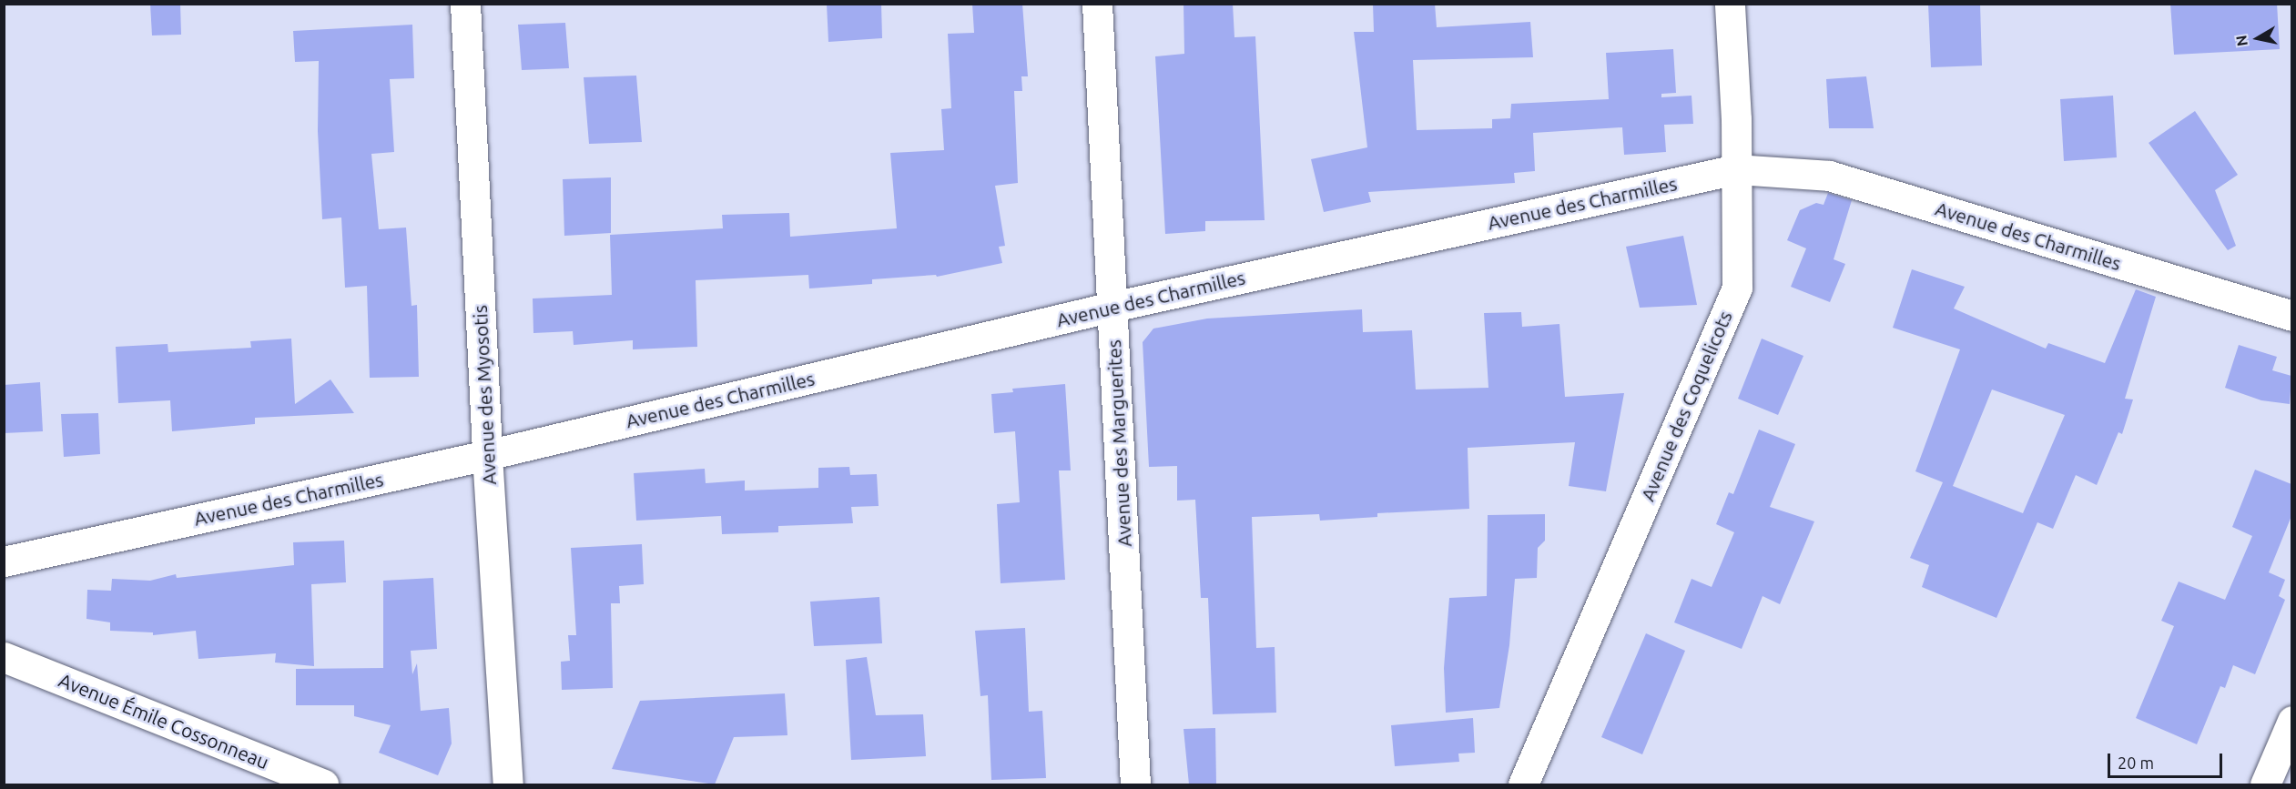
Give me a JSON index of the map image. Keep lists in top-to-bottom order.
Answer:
{
  "streets": {
    "street": [
      "Avenue des Charmilles",
      "Avenue des Myosotis",
      "Avenue des Coquelicots",
      "Avenue des Marguerites",
      "Avenue Émile Cossonneau"
    ]
  },
  "crossings": [
    ["Avenue des Charmilles", "Avenue des Myosotis"],
    ["Avenue des Charmilles", "Avenue des Coquelicots"],
    ["Avenue des Charmilles", "Avenue des Marguerites"]
  ],
  "scale_bar": "20 m",
  "north": "left"
}
